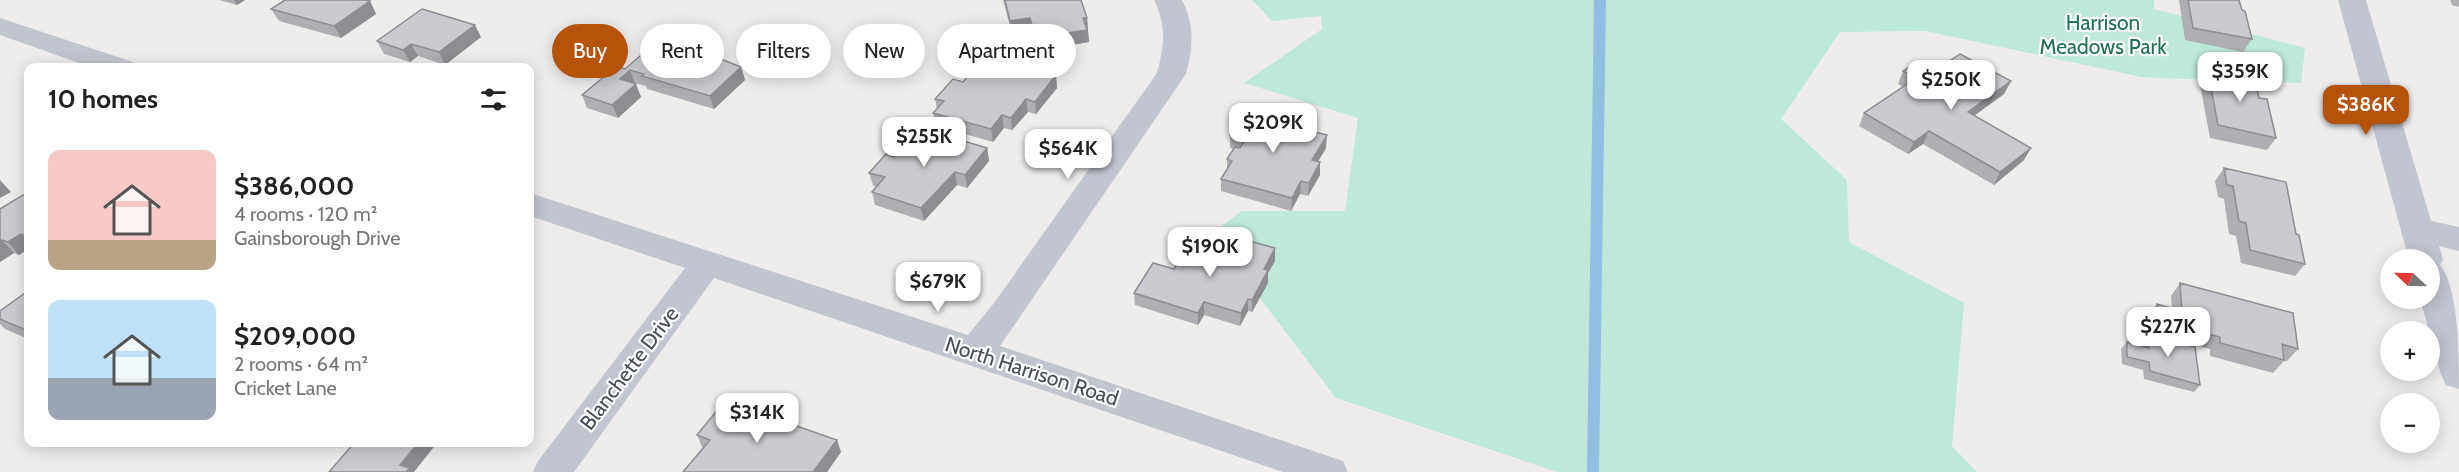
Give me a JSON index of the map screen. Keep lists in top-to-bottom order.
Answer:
{
  "streets": {
    "street": ["Blanchette Drive", "North Harrison Road"]
  },
  "crossings": [
    ["Blanchette Drive", "North Harrison Road"]
  ],
  "parks": ["Harrison Meadows Park"],
  "north": "left",
  "page": {
    "chip": [
      "Buy",
      "Rent",
      "Filters",
      "New",
      "Apartment"
    ],
    "price": [
      "$359K",
      "$250K",
      "$386K",
      "$209K",
      "$255K",
      "$564K",
      "$190K",
      "$679K",
      "$227K",
      "$314K"
    ],
    "heading": "10 homes",
    "list": [
      {
        "name": "$386,000",
        "note": "4 rooms · 120 m² · Gainsborough Drive"
      },
      {
        "name": "$209,000",
        "note": "2 rooms · 64 m² · Cricket Lane"
      }
    ],
    "map_buttons": ["+", "−"]
  }
}
